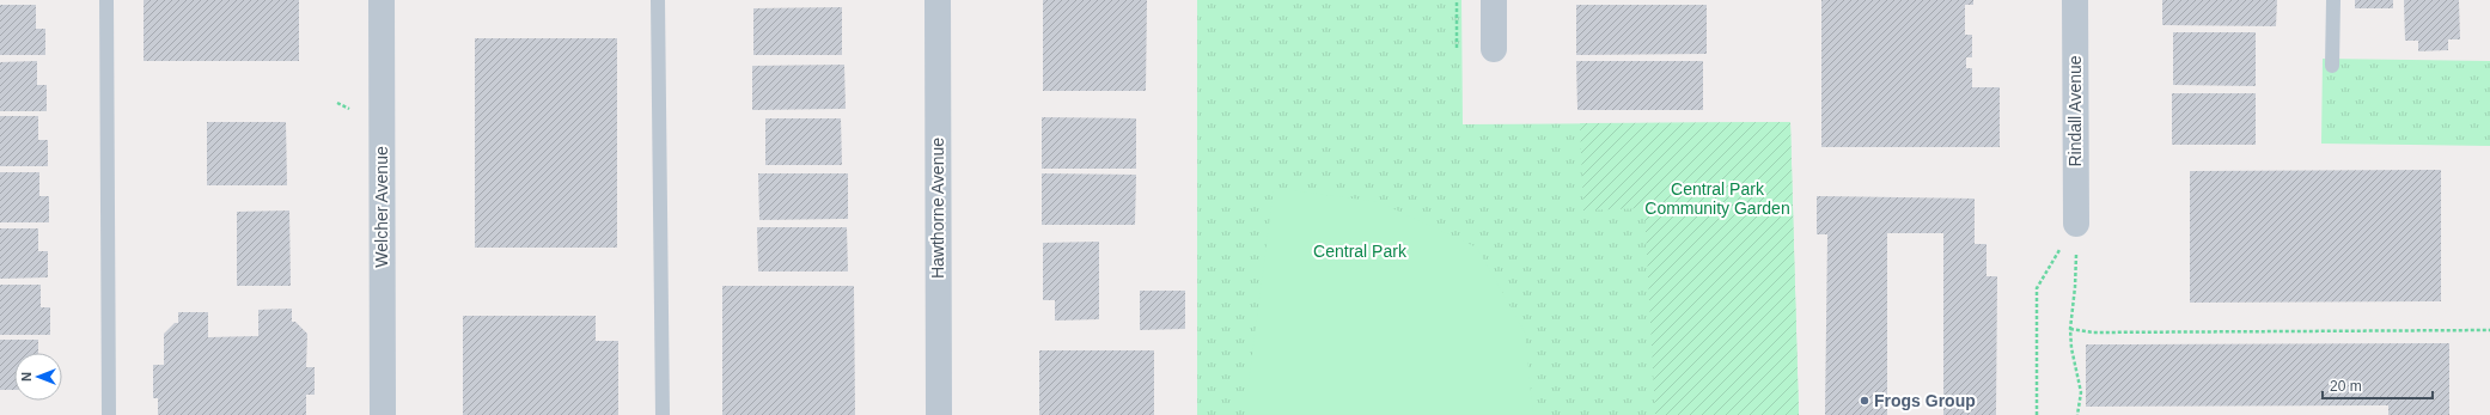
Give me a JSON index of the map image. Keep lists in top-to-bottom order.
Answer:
{
  "streets": {
    "street": ["Rindall Avenue", "Welcher Avenue", "Hawthorne Avenue"]
  },
  "parks": ["Central Park Community Garden", "Central Park"],
  "places": ["Frogs Group"],
  "scale_bar": "20 m",
  "north": "left"
}
